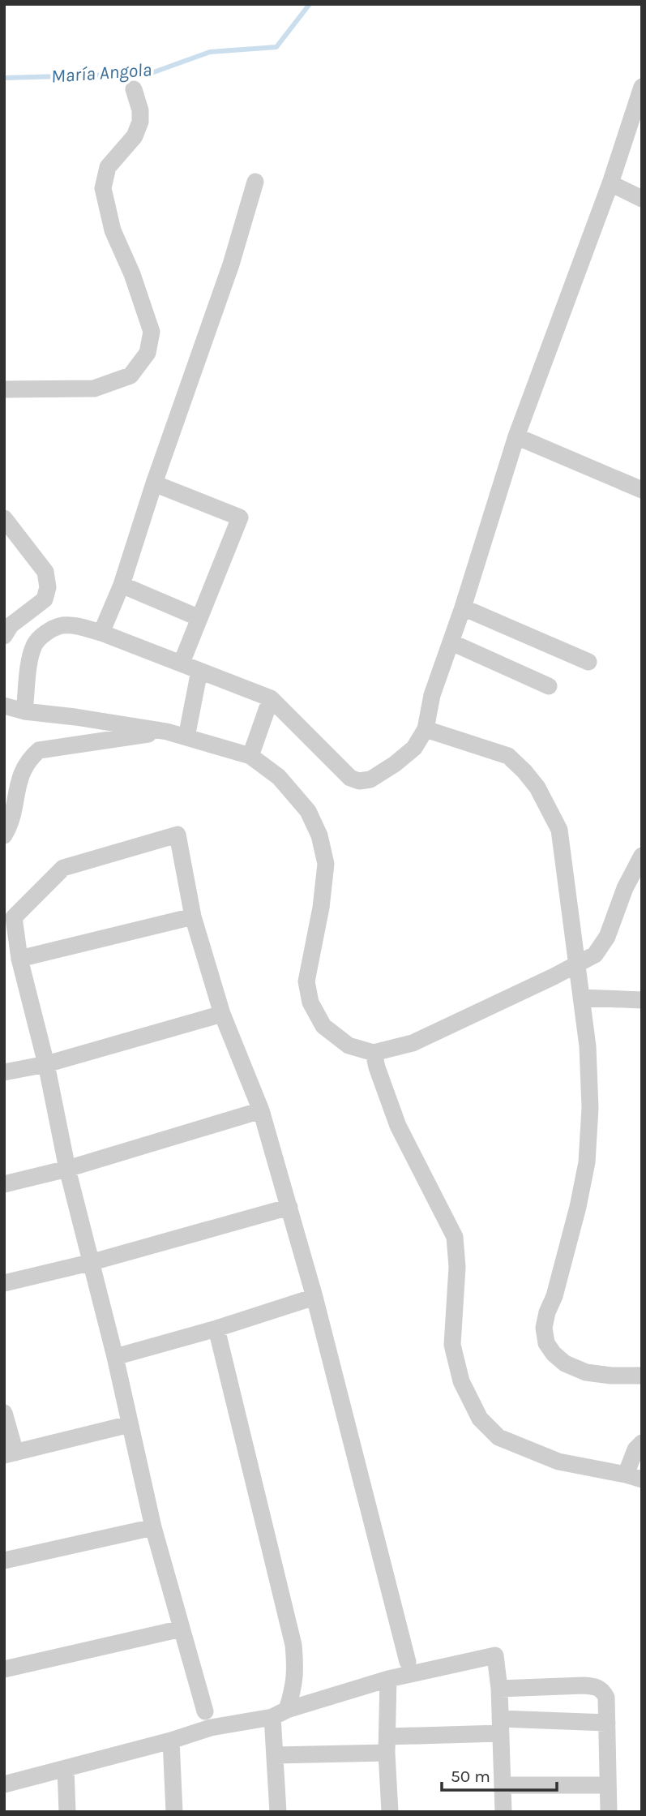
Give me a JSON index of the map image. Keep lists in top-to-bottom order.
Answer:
{
  "water": ["María Angola"],
  "scale_bar": "50 m"
}
